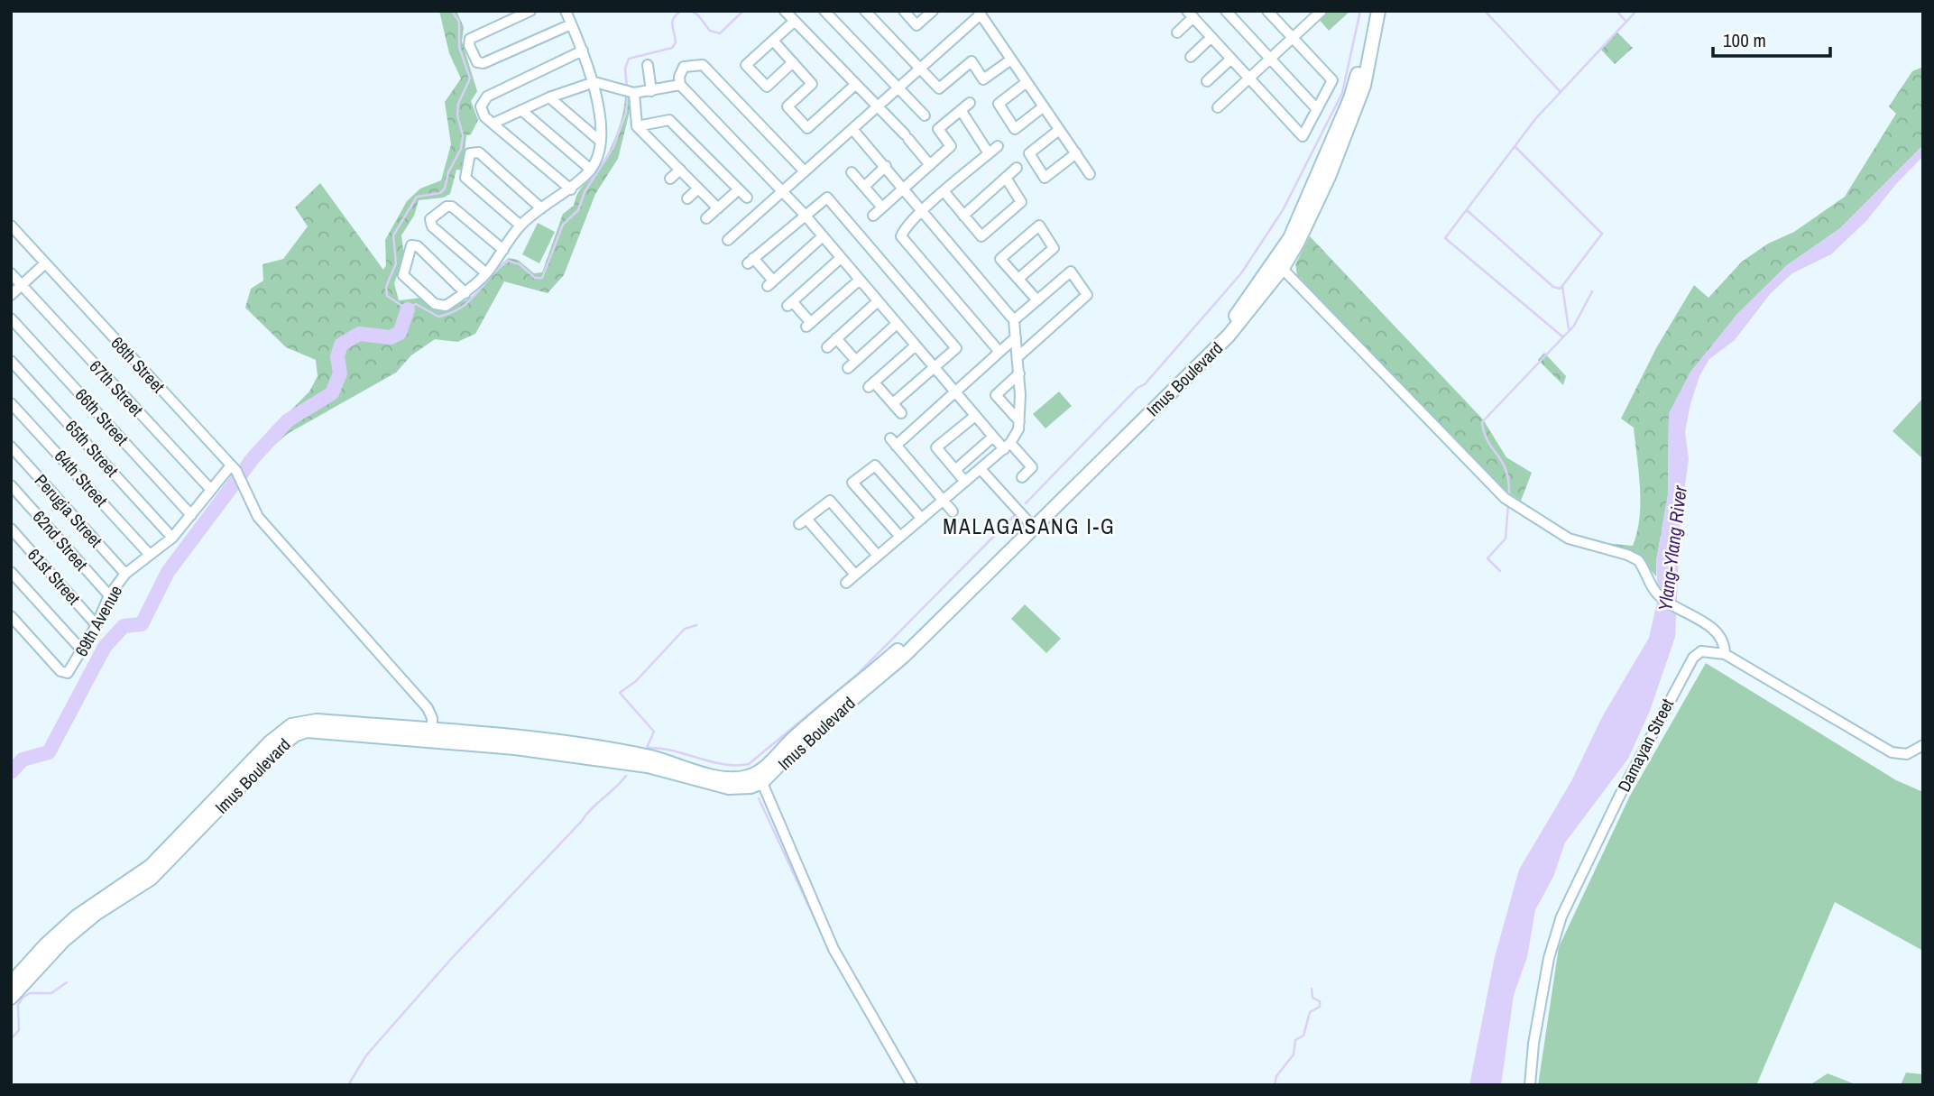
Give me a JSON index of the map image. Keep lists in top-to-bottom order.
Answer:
{
  "streets": {
    "main road": ["Imus Boulevard"],
    "street": [
      "68th Street",
      "67th Street",
      "66th Street",
      "65th Street",
      "64th Street",
      "Perugia Street",
      "62nd Street",
      "61st Street",
      "69th Avenue",
      "Damayan Street"
    ]
  },
  "crossings": [
    ["68th Street", "Imus Boulevard"],
    ["68th Street", "69th Avenue"],
    ["67th Street", "69th Avenue"],
    ["66th Street", "69th Avenue"],
    ["65th Street", "69th Avenue"],
    ["64th Street", "69th Avenue"],
    ["Perugia Street", "69th Avenue"],
    ["62nd Street", "69th Avenue"],
    ["61st Street", "69th Avenue"]
  ],
  "districts": ["MALAGASANG I-G"],
  "water": ["Ylang-Ylang River"],
  "scale_bar": "100 m"
}
